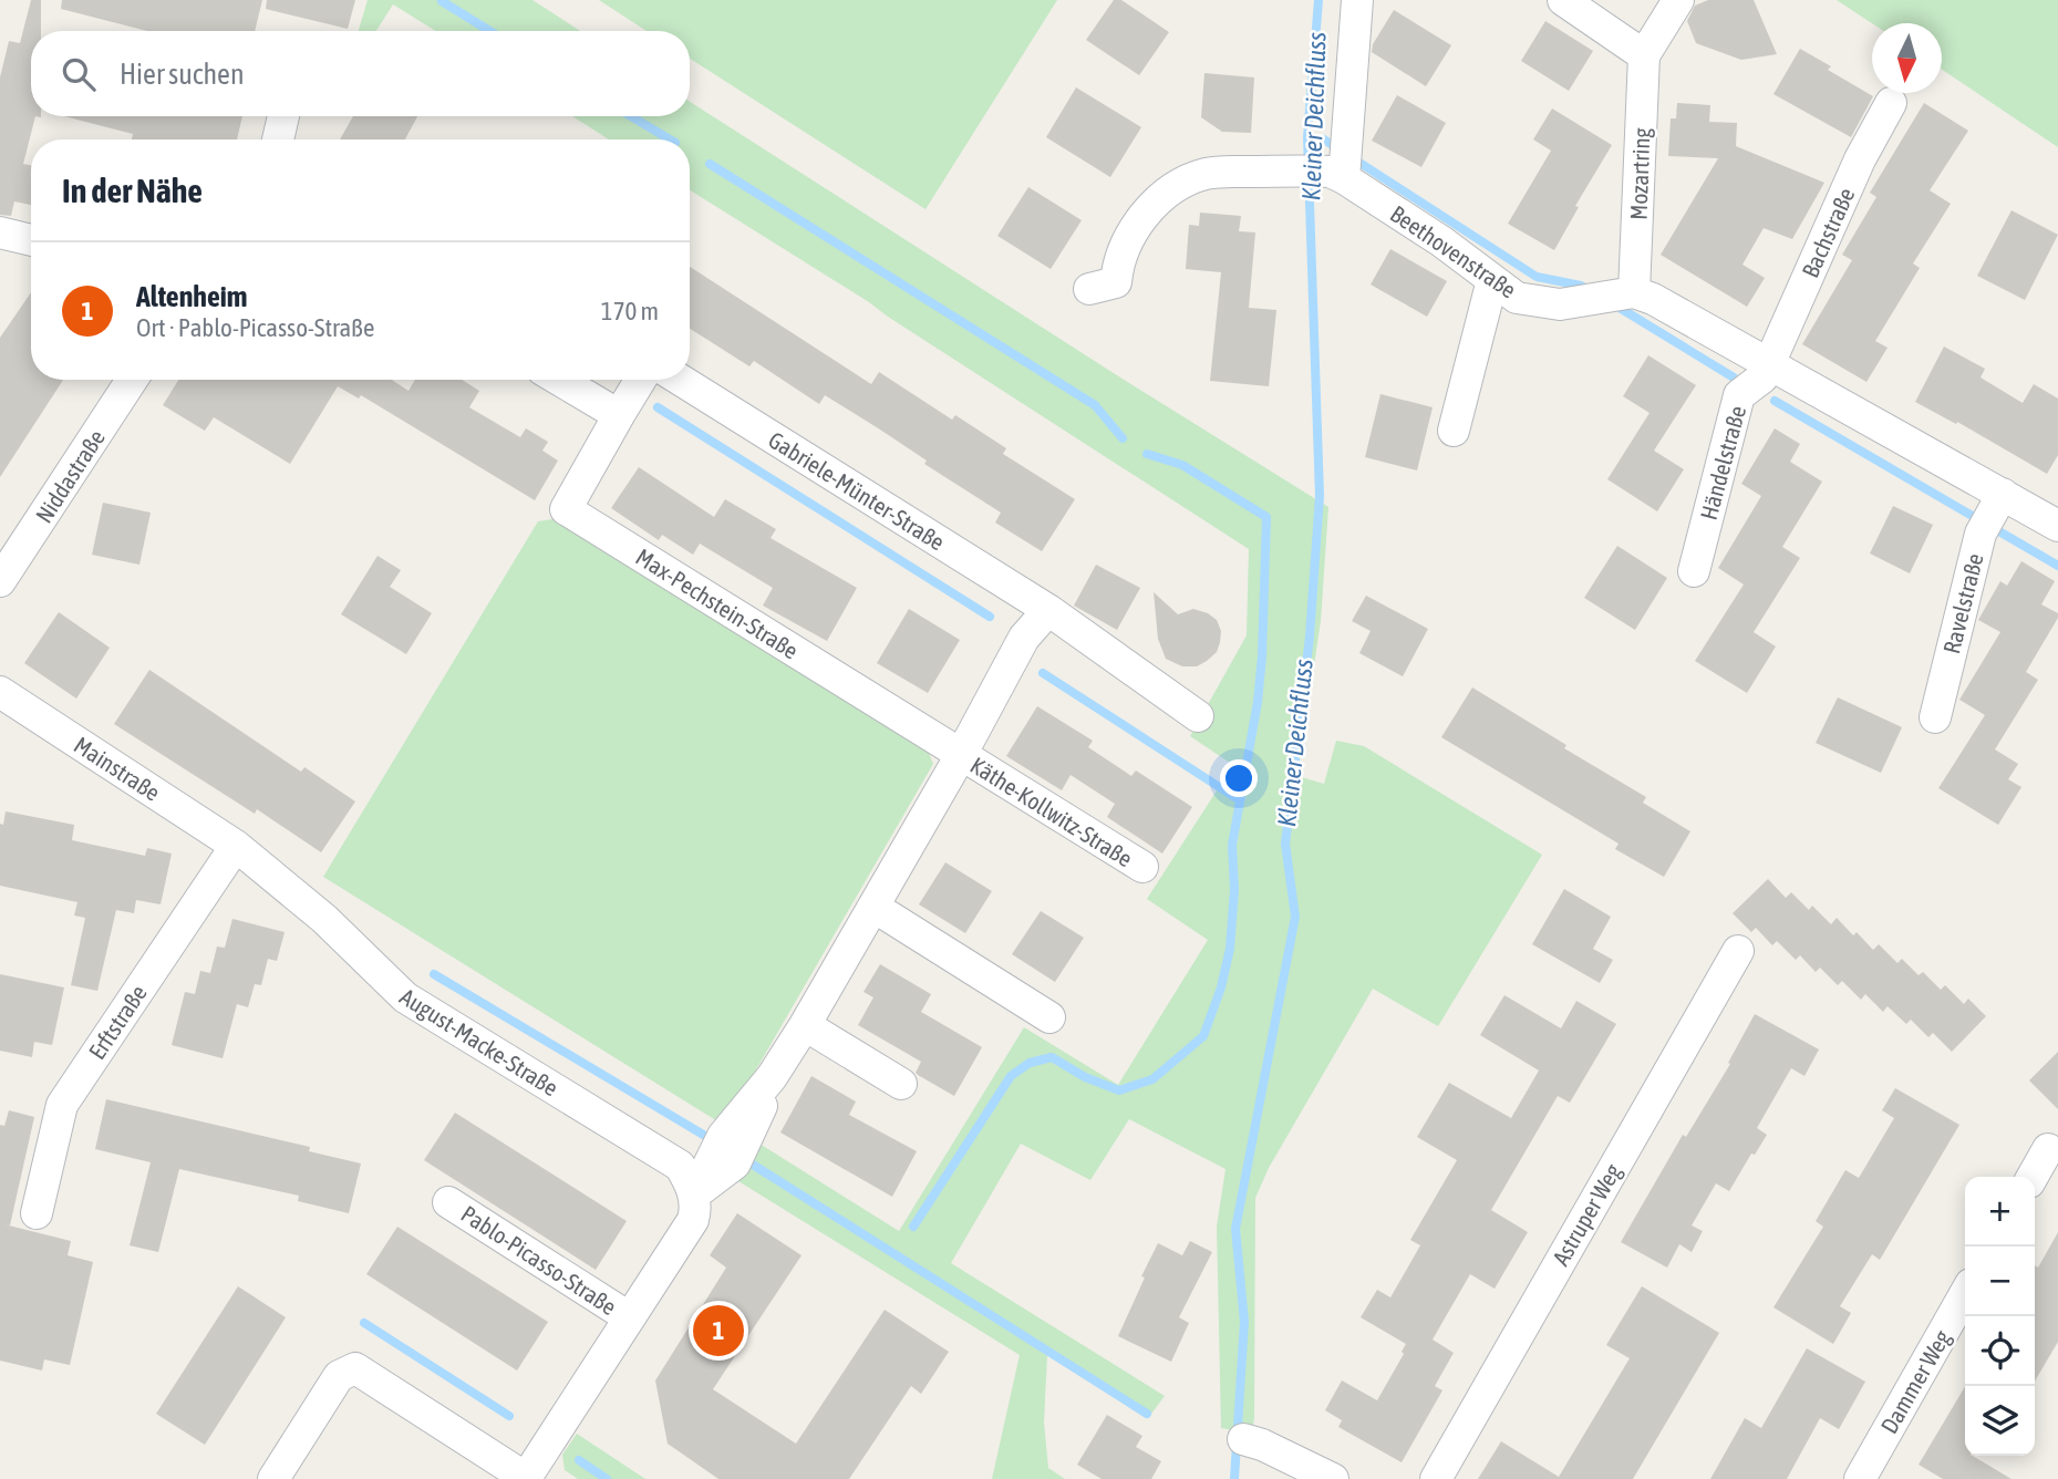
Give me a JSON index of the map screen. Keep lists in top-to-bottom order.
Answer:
{
  "streets": {
    "street": [
      "Mozartring",
      "Bachstraße",
      "Beethovenstraße",
      "Händelstraße",
      "Niddastraße",
      "Gabriele-Münter-Straße",
      "Max-Pechstein-Straße",
      "Ravelstraße",
      "Mainstraße",
      "Käthe-Kollwitz-Straße",
      "Erftstraße",
      "August-Macke-Straße",
      "Astruper Weg",
      "Pablo-Picasso-Straße",
      "Dammer Weg"
    ]
  },
  "crossings": [
    ["Mozartring", "Beethovenstraße"],
    ["Bachstraße", "Händelstraße"],
    ["Gabriele-Münter-Straße", "Käthe-Kollwitz-Straße"],
    ["Max-Pechstein-Straße", "Käthe-Kollwitz-Straße"],
    ["Mainstraße", "Erftstraße"],
    ["Mainstraße", "August-Macke-Straße"],
    ["Käthe-Kollwitz-Straße", "August-Macke-Straße"],
    ["Käthe-Kollwitz-Straße", "Pablo-Picasso-Straße"],
    ["Erftstraße", "August-Macke-Straße"],
    ["August-Macke-Straße", "Pablo-Picasso-Straße"]
  ],
  "water": ["Kleiner Deichfluss"],
  "north": "bottom",
  "page": {
    "search": "Hier suchen",
    "heading": "In der Nähe",
    "list": [
      {
        "mark": "1",
        "name": "Altenheim",
        "note": "Ort · Pablo-Picasso-Straße",
        "value": "170 m"
      }
    ],
    "map_buttons": ["+", "−"],
    "pins": "1"
  }
}
